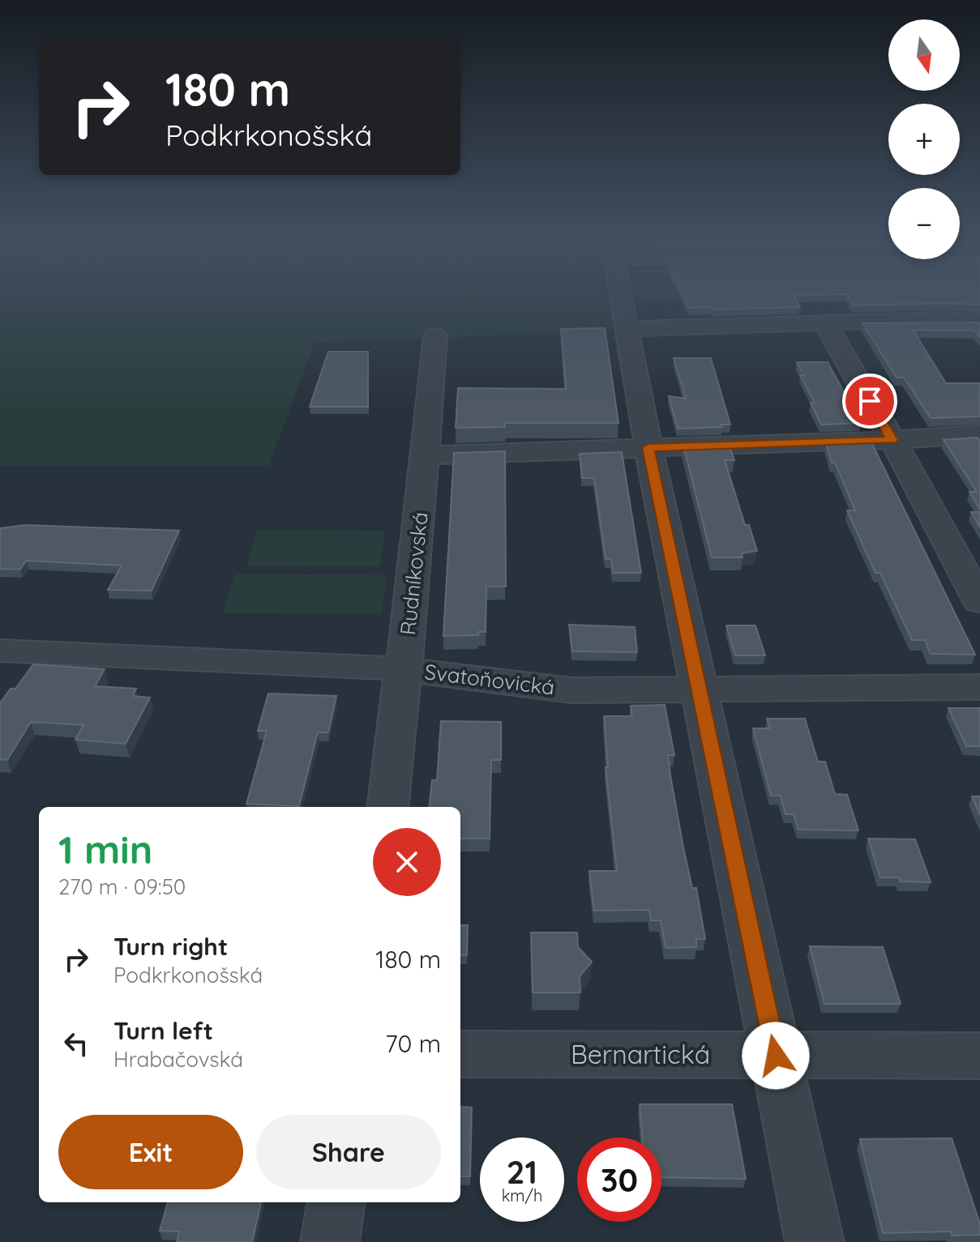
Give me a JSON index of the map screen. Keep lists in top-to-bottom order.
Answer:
{
  "streets": {
    "street": ["Rudníkovská", "Svatoňovická", "Bernartická"]
  },
  "crossings": [
    ["Rudníkovská", "Svatoňovická"]
  ],
  "north": "bottom",
  "page": {
    "map_buttons": ["+", "−"],
    "turn": ["180 m", "Podkrkonošská"],
    "heading": ["1 min", "270 m · 09:50"],
    "list": [
      {
        "name": "Turn right",
        "note": "Podkrkonošská",
        "value": "180 m"
      },
      {
        "name": "Turn left",
        "note": "Hrabačovská",
        "value": "70 m"
      }
    ],
    "buttons": ["Exit", "Share"],
    "speed": "21 km/h",
    "limit": "30"
  }
}
